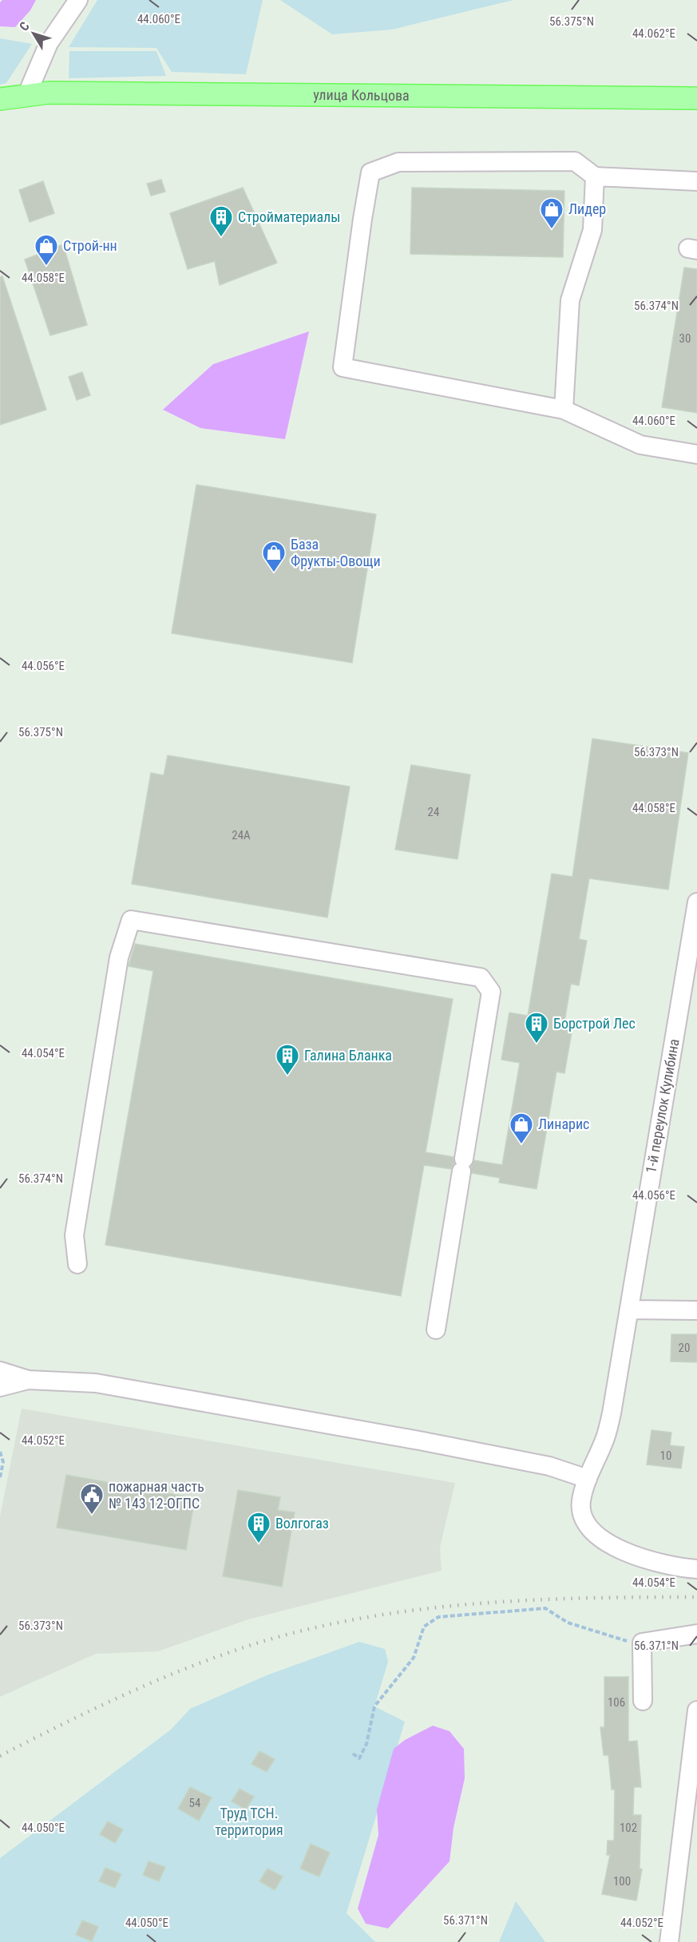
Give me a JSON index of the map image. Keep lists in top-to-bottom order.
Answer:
{
  "streets": {
    "main road": ["улица Кольцова"],
    "street": ["1-й переулок Кулибина"]
  },
  "parks": ["Труд ТСН. территория"],
  "places": {
    "shop": [
      "Лидер",
      "Строй-нн",
      "База Фрукты-Овощи",
      "Линарис"
    ],
    "building": [
      "Стройматериалы",
      "Борстрой Лес",
      "Галина Бланка",
      "Волгогаз"
    ],
    "public building": ["пожарная часть № 143 12-ОГПС"]
  },
  "house_numbers": [
    "30",
    "24",
    "24А",
    "20",
    "10",
    "106",
    "54",
    "102",
    "100"
  ],
  "north": "top left",
  "coordinates": [
    "44.060°E",
    "56.375°N",
    "44.062°E",
    "44.058°E",
    "56.374°N",
    "44.056°E",
    "56.373°N",
    "44.054°E",
    "44.052°E",
    "56.371°N",
    "44.050°E"
  ]
}
